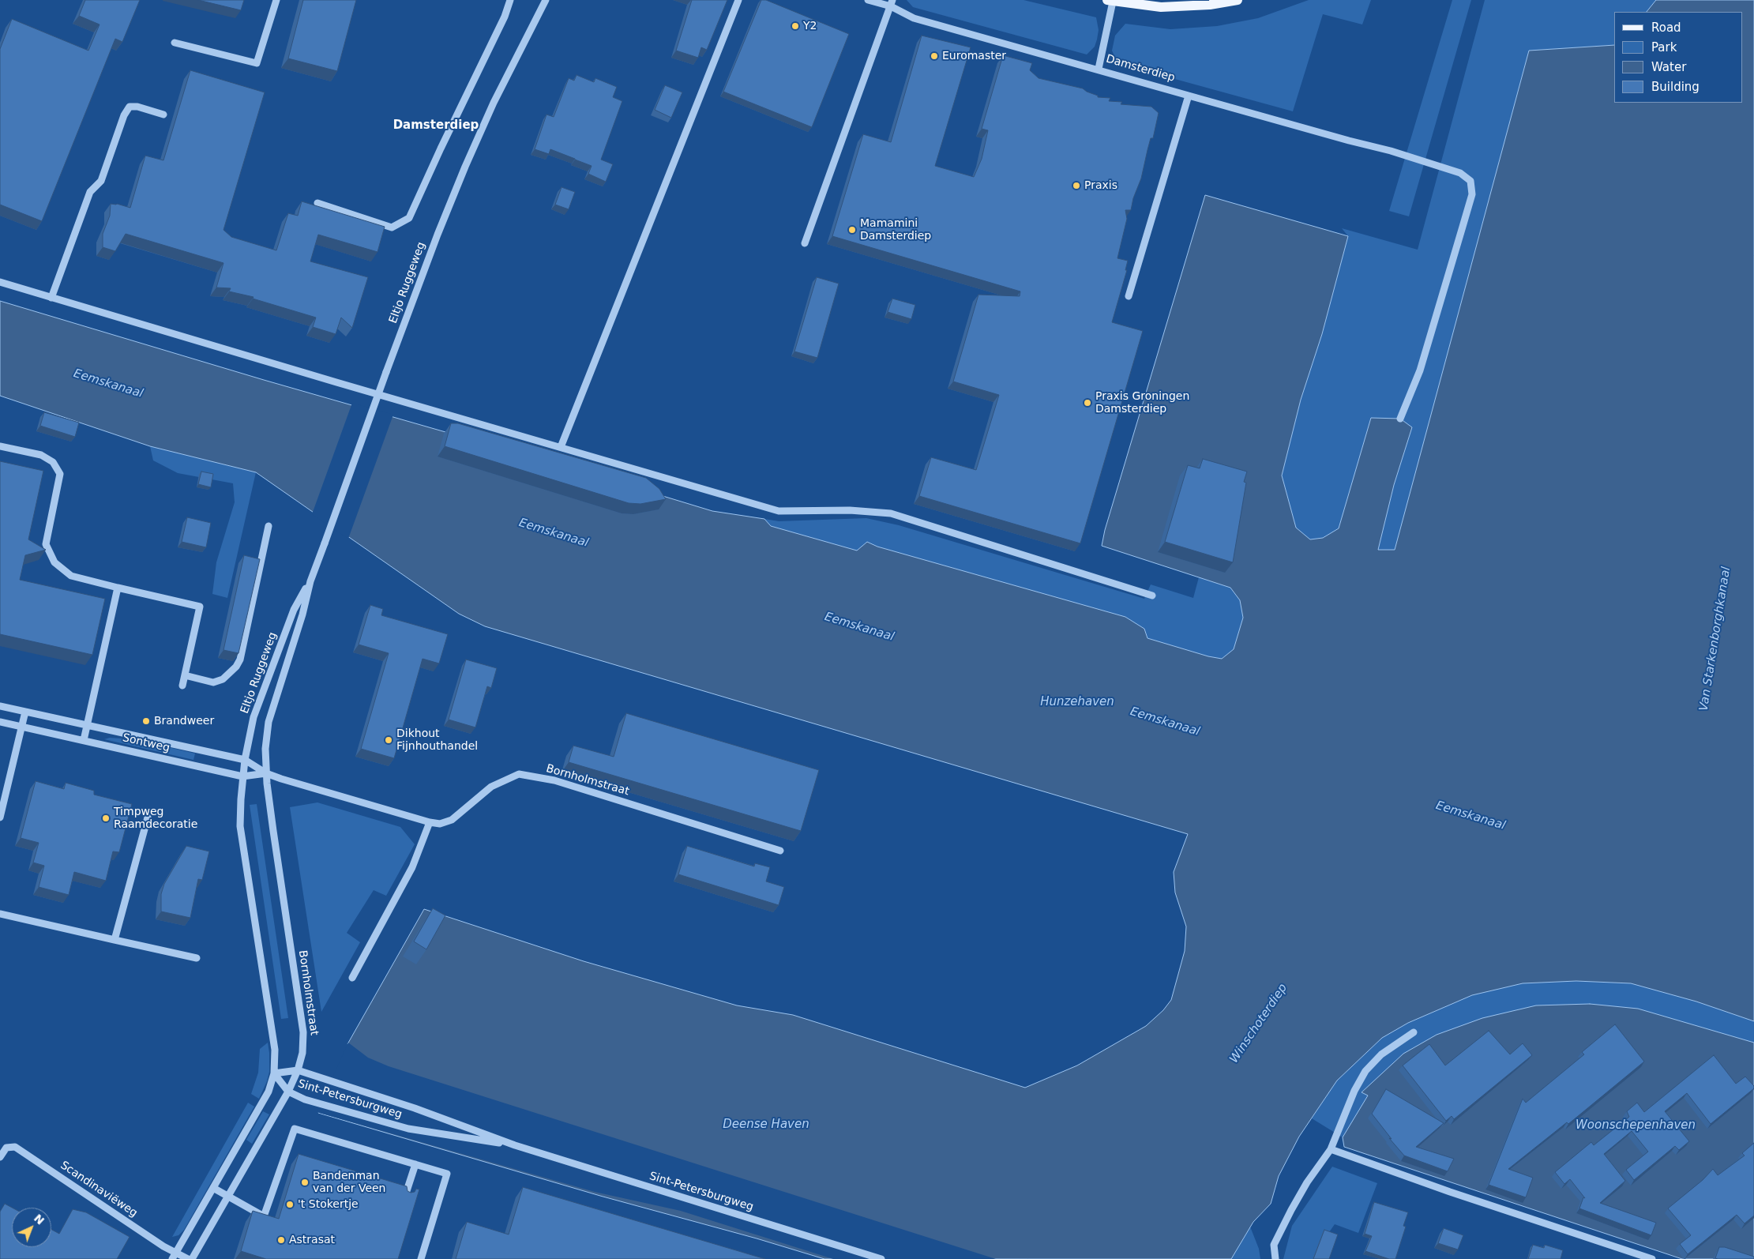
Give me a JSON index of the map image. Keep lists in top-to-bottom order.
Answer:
{
  "streets": {
    "street": [
      "Damsterdiep",
      "Eltjo Ruggeweg",
      "Sontweg",
      "Bornholmstraat",
      "Sint-Petersburgweg",
      "Scandinaviëweg"
    ]
  },
  "crossings": [
    ["Eltjo Ruggeweg", "Sontweg"],
    ["Eltjo Ruggeweg", "Bornholmstraat"],
    ["Sontweg", "Bornholmstraat"],
    ["Bornholmstraat", "Sint-Petersburgweg"]
  ],
  "districts": ["Damsterdiep"],
  "water": [
    "Eemskanaal",
    "Van Starkenborghkanaal",
    "Hunzehaven",
    "Winschoterdiep",
    "Deense Haven",
    "Woonschepenhaven"
  ],
  "places": [
    "Y2",
    "Euromaster",
    "Praxis",
    "Mamamini Damsterdiep",
    "Praxis Groningen Damsterdiep",
    "Brandweer",
    "Dikhout Fijnhouthandel",
    "Timpweg Raamdecoratie",
    "Bandenman van der Veen",
    "'t Stokertje",
    "Astrasat"
  ],
  "legend": [
    "Road",
    "Park",
    "Water",
    "Building"
  ],
  "north": "top right"
}
